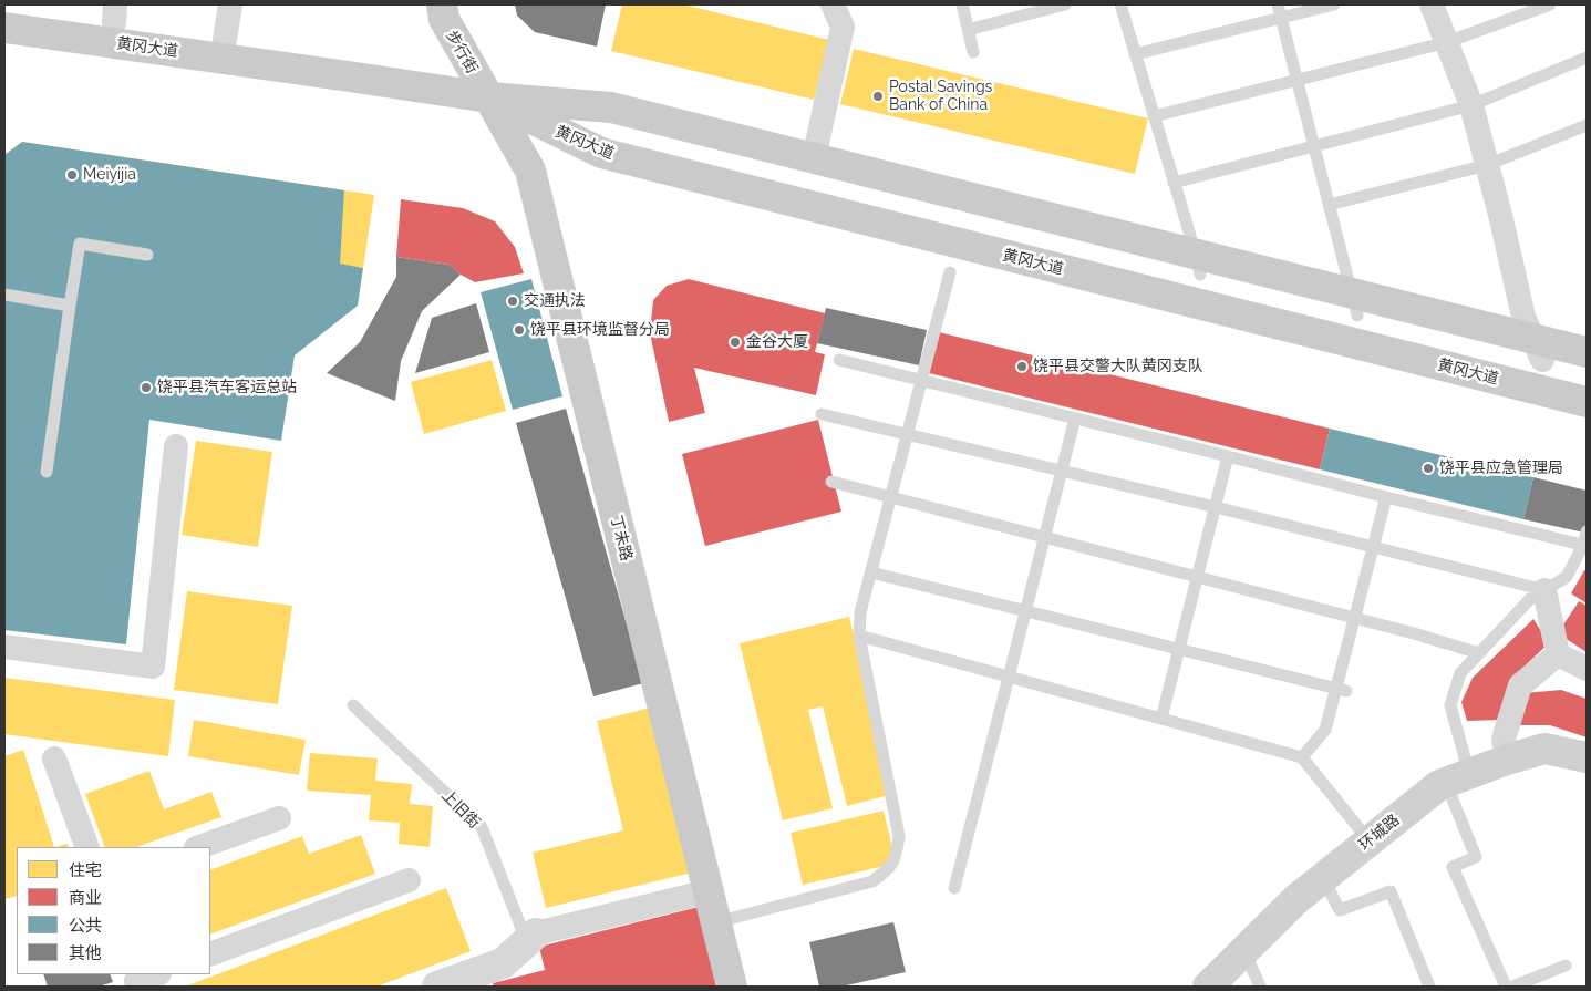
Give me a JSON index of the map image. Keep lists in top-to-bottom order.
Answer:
{
  "streets": {
    "main road": [
      "黄冈大道",
      "步行街",
      "丁未路",
      "环城路"
    ],
    "lane": ["上旧街"]
  },
  "crossings": [
    ["黄冈大道", "步行街"],
    ["黄冈大道", "丁未路"],
    ["步行街", "丁未路"]
  ],
  "places": [
    "Postal Savings Bank of China",
    "Meiyijia",
    "交通执法",
    "饶平县环境监督分局",
    "金谷大厦",
    "饶平县交警大队黄冈支队",
    "饶平县汽车客运总站",
    "饶平县应急管理局"
  ],
  "legend": [
    "住宅",
    "商业",
    "公共",
    "其他"
  ]
}
